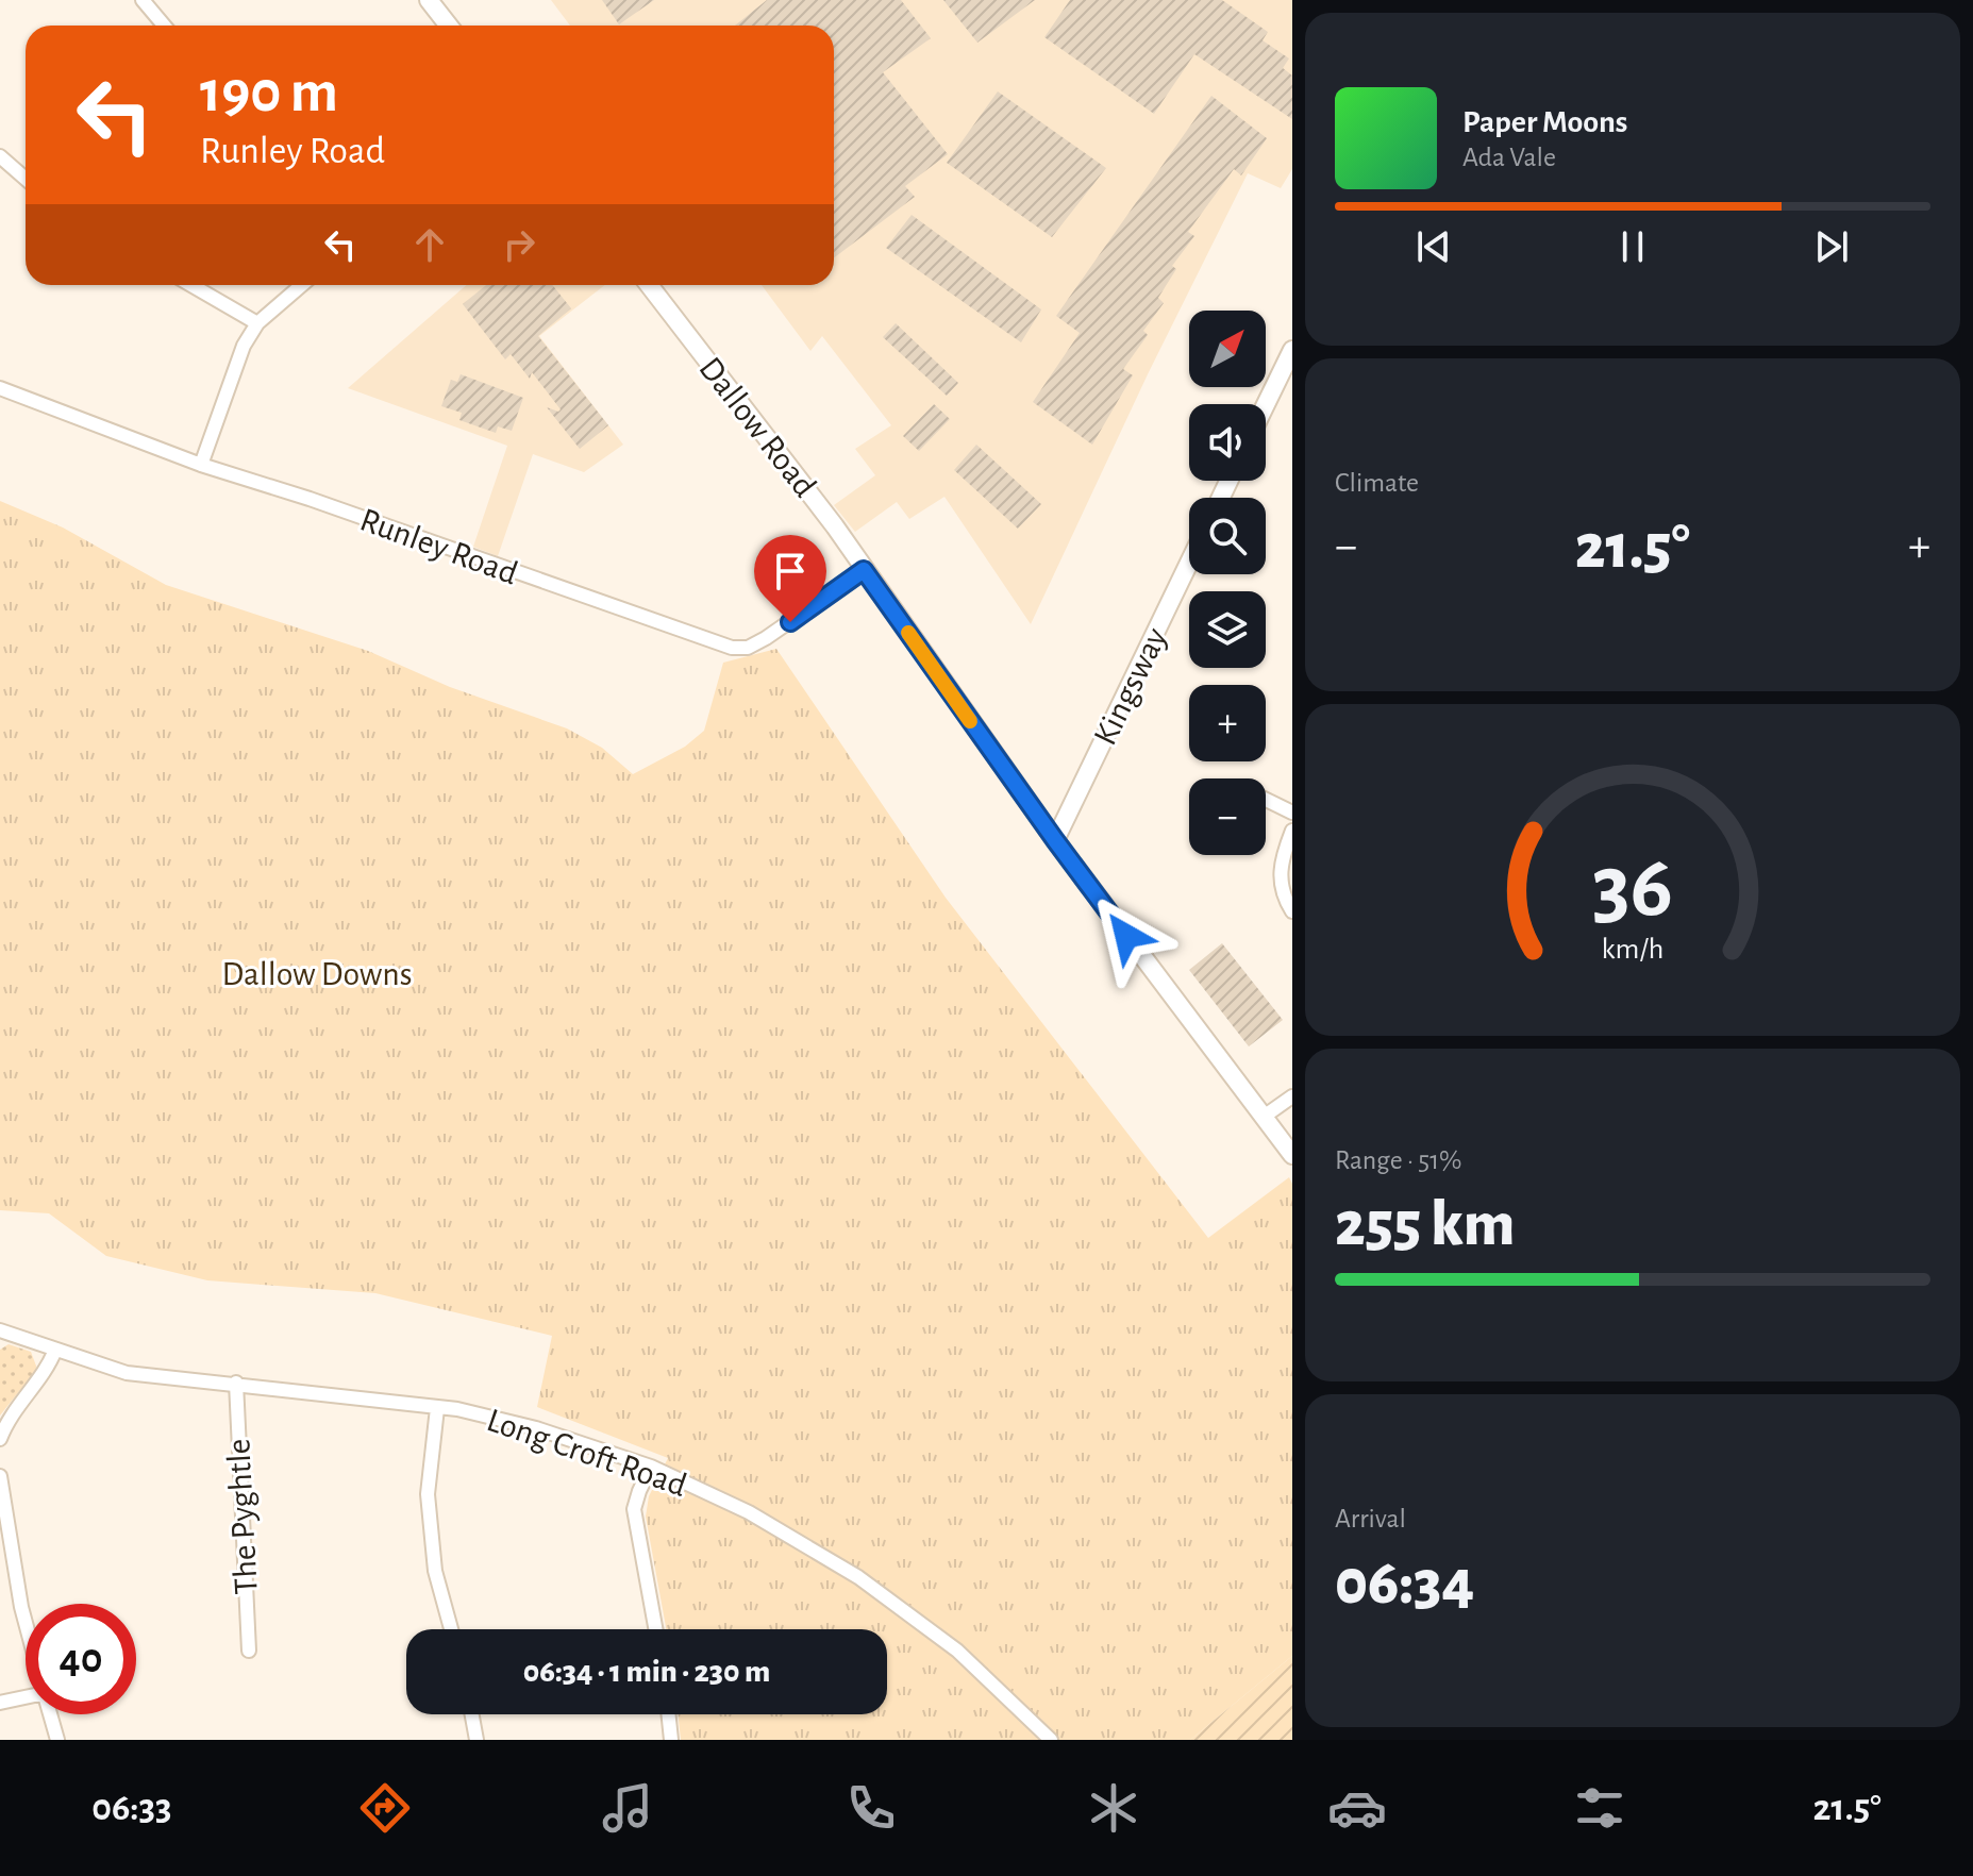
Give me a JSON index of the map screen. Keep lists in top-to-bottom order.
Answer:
{
  "streets": {
    "street": [
      "Dallow Road",
      "Runley Road",
      "Kingsway",
      "Long Croft Road",
      "The Pyghtle"
    ]
  },
  "crossings": [
    ["Dallow Road", "Runley Road"],
    ["Dallow Road", "Kingsway"],
    ["Long Croft Road", "The Pyghtle"]
  ],
  "parks": ["Dallow Downs"],
  "north": "top right",
  "page": {
    "turn": ["190 m", "Runley Road"],
    "song": ["Paper Moons", "Ada Vale"],
    "map_buttons": ["+", "−"],
    "tile": [
      "Climate",
      ["Range · 51%", "255 km"],
      ["Arrival", "06:34"]
    ],
    "heat": ["−", "21.5°", "+"],
    "limit": "40",
    "trip": "06:34 · 1 min · 230 m",
    "tabs": ["06:33", "21.5°"],
    "gauge": ["36", "km/h"]
  }
}
